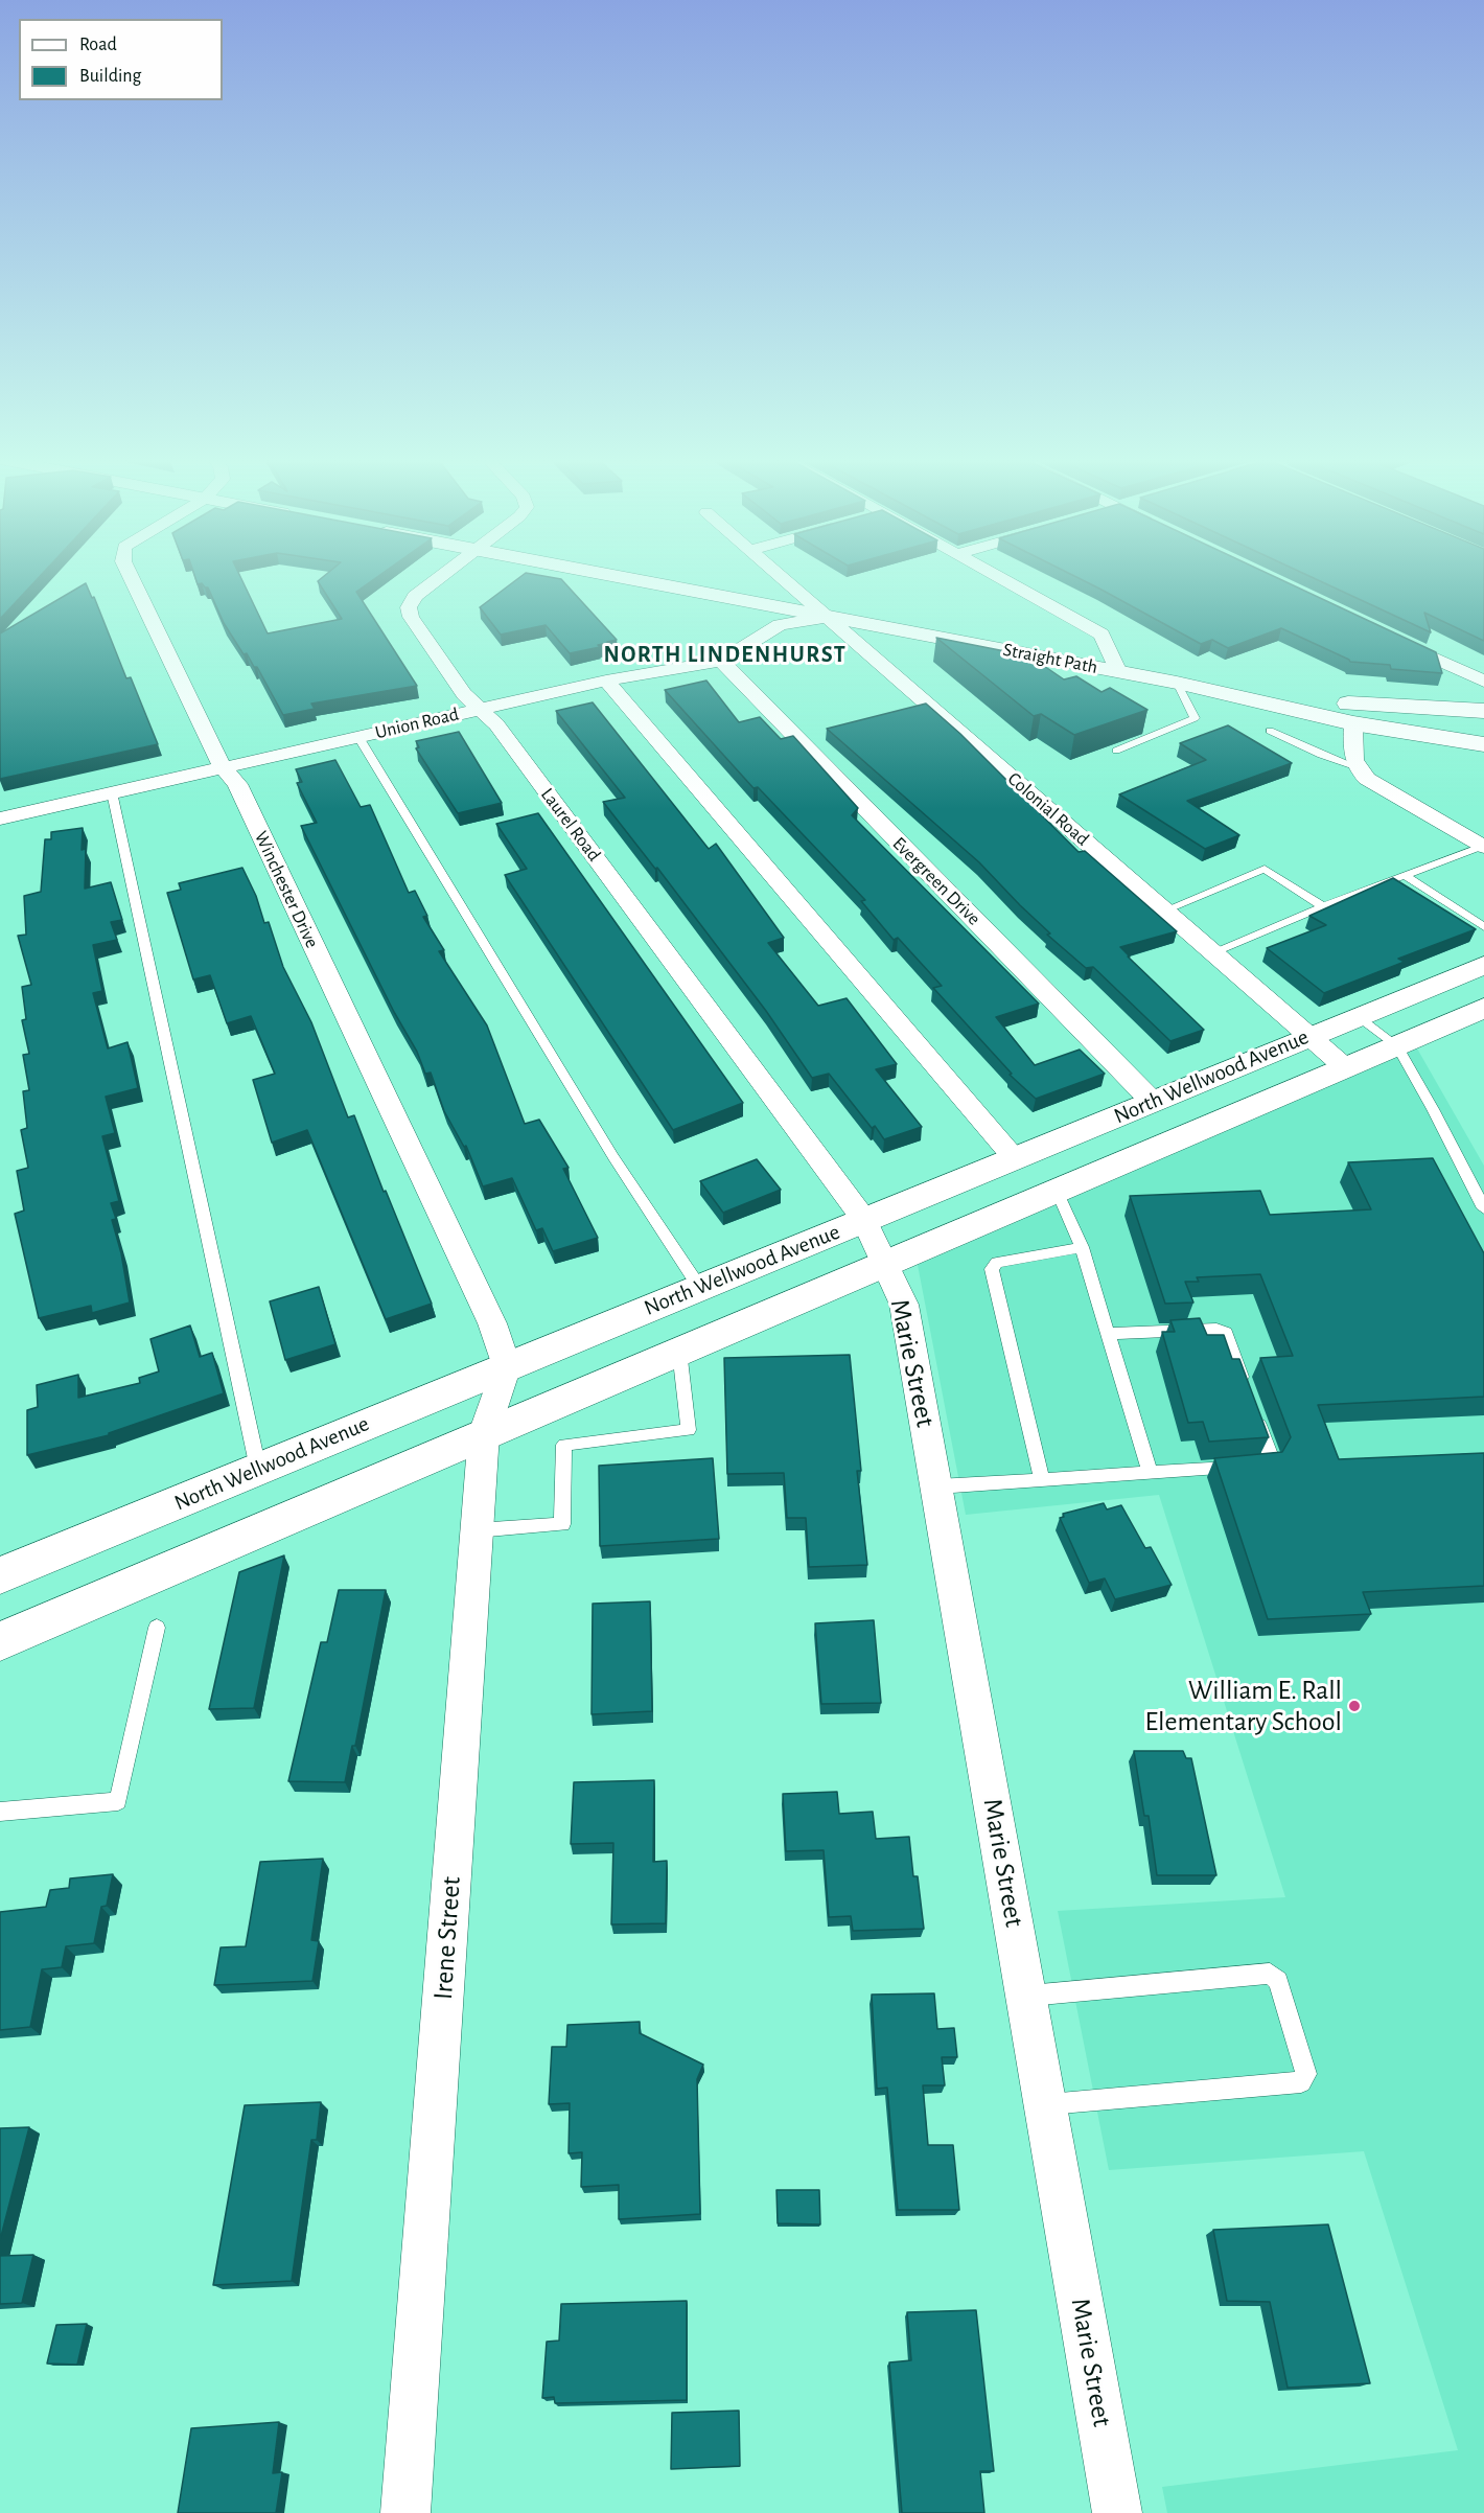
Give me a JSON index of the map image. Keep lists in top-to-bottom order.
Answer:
{
  "streets": {
    "main road": ["Straight Path", "North Wellwood Avenue"],
    "street": [
      "Union Road",
      "Colonial Road",
      "Laurel Road",
      "Evergreen Drive",
      "Winchester Drive",
      "Marie Street",
      "Irene Street"
    ]
  },
  "crossings": [
    ["Straight Path", "Union Road"],
    ["Straight Path", "Colonial Road"],
    ["Union Road", "Colonial Road"],
    ["Union Road", "Laurel Road"],
    ["Union Road", "Evergreen Drive"],
    ["Union Road", "Winchester Drive"],
    ["Colonial Road", "North Wellwood Avenue"],
    ["Laurel Road", "North Wellwood Avenue"],
    ["Laurel Road", "Marie Street"],
    ["Evergreen Drive", "North Wellwood Avenue"],
    ["Winchester Drive", "North Wellwood Avenue"],
    ["Winchester Drive", "Irene Street"],
    ["North Wellwood Avenue", "Marie Street"],
    ["North Wellwood Avenue", "Irene Street"]
  ],
  "districts": ["NORTH LINDENHURST"],
  "places": ["William E. Rall Elementary School"],
  "legend": ["Road", "Building"]
}
